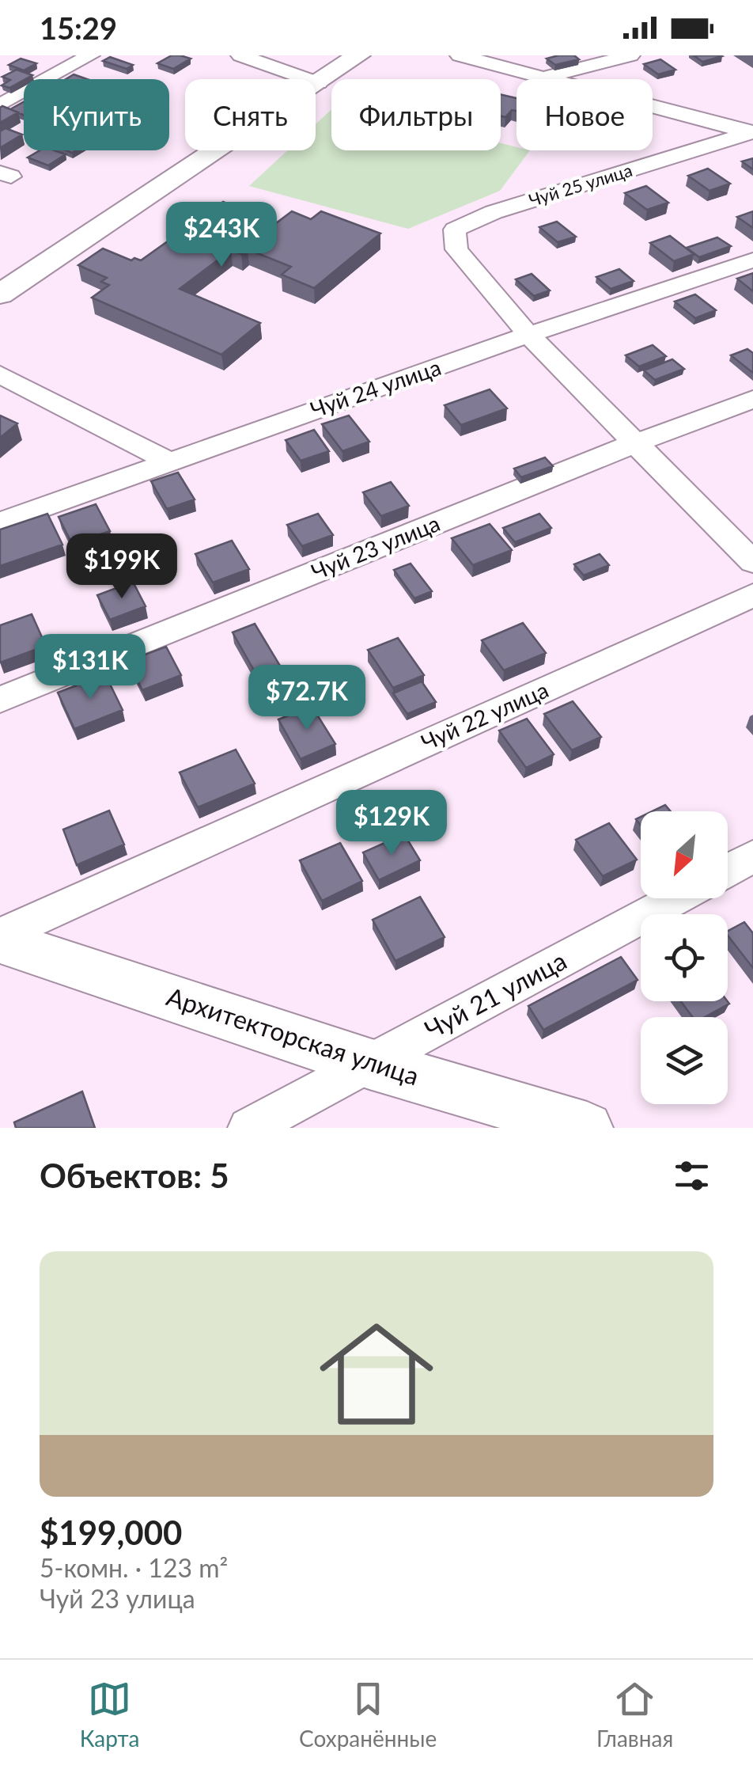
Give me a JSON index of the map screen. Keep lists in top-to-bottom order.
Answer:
{
  "streets": {
    "street": [
      "Чуй 25 улица",
      "Чуй 24 улица",
      "Чуй 23 улица",
      "Чуй 22 улица",
      "Чуй 21 улица",
      "Архитекторская улица"
    ]
  },
  "crossings": [
    ["Чуй 25 улица", "Чуй 24 улица"],
    ["Чуй 22 улица", "Архитекторская улица"],
    ["Чуй 21 улица", "Архитекторская улица"]
  ],
  "north": "bottom left",
  "page": {
    "status": "15:29",
    "chip": [
      "Купить",
      "Снять",
      "Фильтры",
      "Новое"
    ],
    "price": [
      "$243K",
      "$199K",
      "$131K",
      "$72.7K",
      "$129K"
    ],
    "heading": "Объектов: 5",
    "list": [
      {
        "name": "$199,000",
        "note": "5-комн. · 123 m² · Чуй 23 улица"
      }
    ],
    "tabs": ["Карта", "Сохранённые", "Главная"]
  }
}
